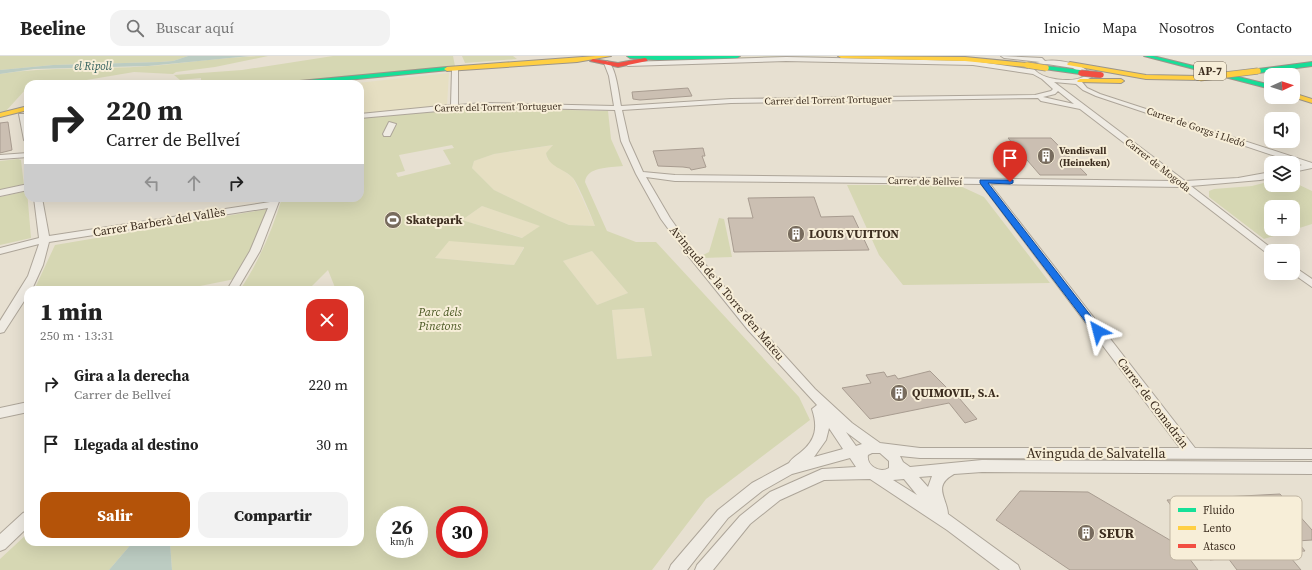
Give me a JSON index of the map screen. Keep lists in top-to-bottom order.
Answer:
{
  "streets": {
    "main road": ["AP-7"],
    "street": [
      "Carrer del Torrent Tortuguer",
      "Carrer de Gorgs i Lledó",
      "Carrer de Mogoda",
      "Carrer de Bellveí",
      "Carrer Barberà del Vallès",
      "Avinguda de la Torre d'en Mateu",
      "Carrer de Comadrán",
      "Avinguda de Salvatella"
    ]
  },
  "crossings": [
    ["Carrer del Torrent Tortuguer", "Carrer de Gorgs i Lledó"],
    ["Carrer del Torrent Tortuguer", "Carrer de Mogoda"],
    ["Carrer del Torrent Tortuguer", "Avinguda de la Torre d'en Mateu"],
    ["Carrer de Gorgs i Lledó", "Carrer de Mogoda"],
    ["Carrer de Mogoda", "Carrer de Bellveí"],
    ["Carrer de Bellveí", "Avinguda de la Torre d'en Mateu"],
    ["Carrer de Bellveí", "Carrer de Comadrán"],
    ["Avinguda de la Torre d'en Mateu", "Avinguda de Salvatella"],
    ["Carrer de Comadrán", "Avinguda de Salvatella"]
  ],
  "water": ["el Ripoll"],
  "parks": ["Parc dels Pinetons"],
  "places": {
    "building": [
      "Vendisvall (Heineken)",
      "LOUIS VUITTON",
      "QUIMOVIL, S.A.",
      "SEUR"
    ],
    "sports": ["Skatepark"]
  },
  "legend": ["Fluido", "Lento", "Atasco"],
  "north": "right",
  "page": {
    "header": "Beeline",
    "search": "Buscar aquí",
    "nav": [
      "Inicio",
      "Mapa",
      "Nosotros",
      "Contacto"
    ],
    "map_buttons": ["+", "−"],
    "turn": ["220 m", "Carrer de Bellveí"],
    "heading": ["1 min", "250 m · 13:31"],
    "list": [
      {
        "name": "Gira a la derecha",
        "note": "Carrer de Bellveí",
        "value": "220 m"
      },
      {
        "name": "Llegada al destino",
        "value": "30 m"
      }
    ],
    "buttons": ["Salir", "Compartir"],
    "speed": "26 km/h",
    "limit": "30"
  }
}
